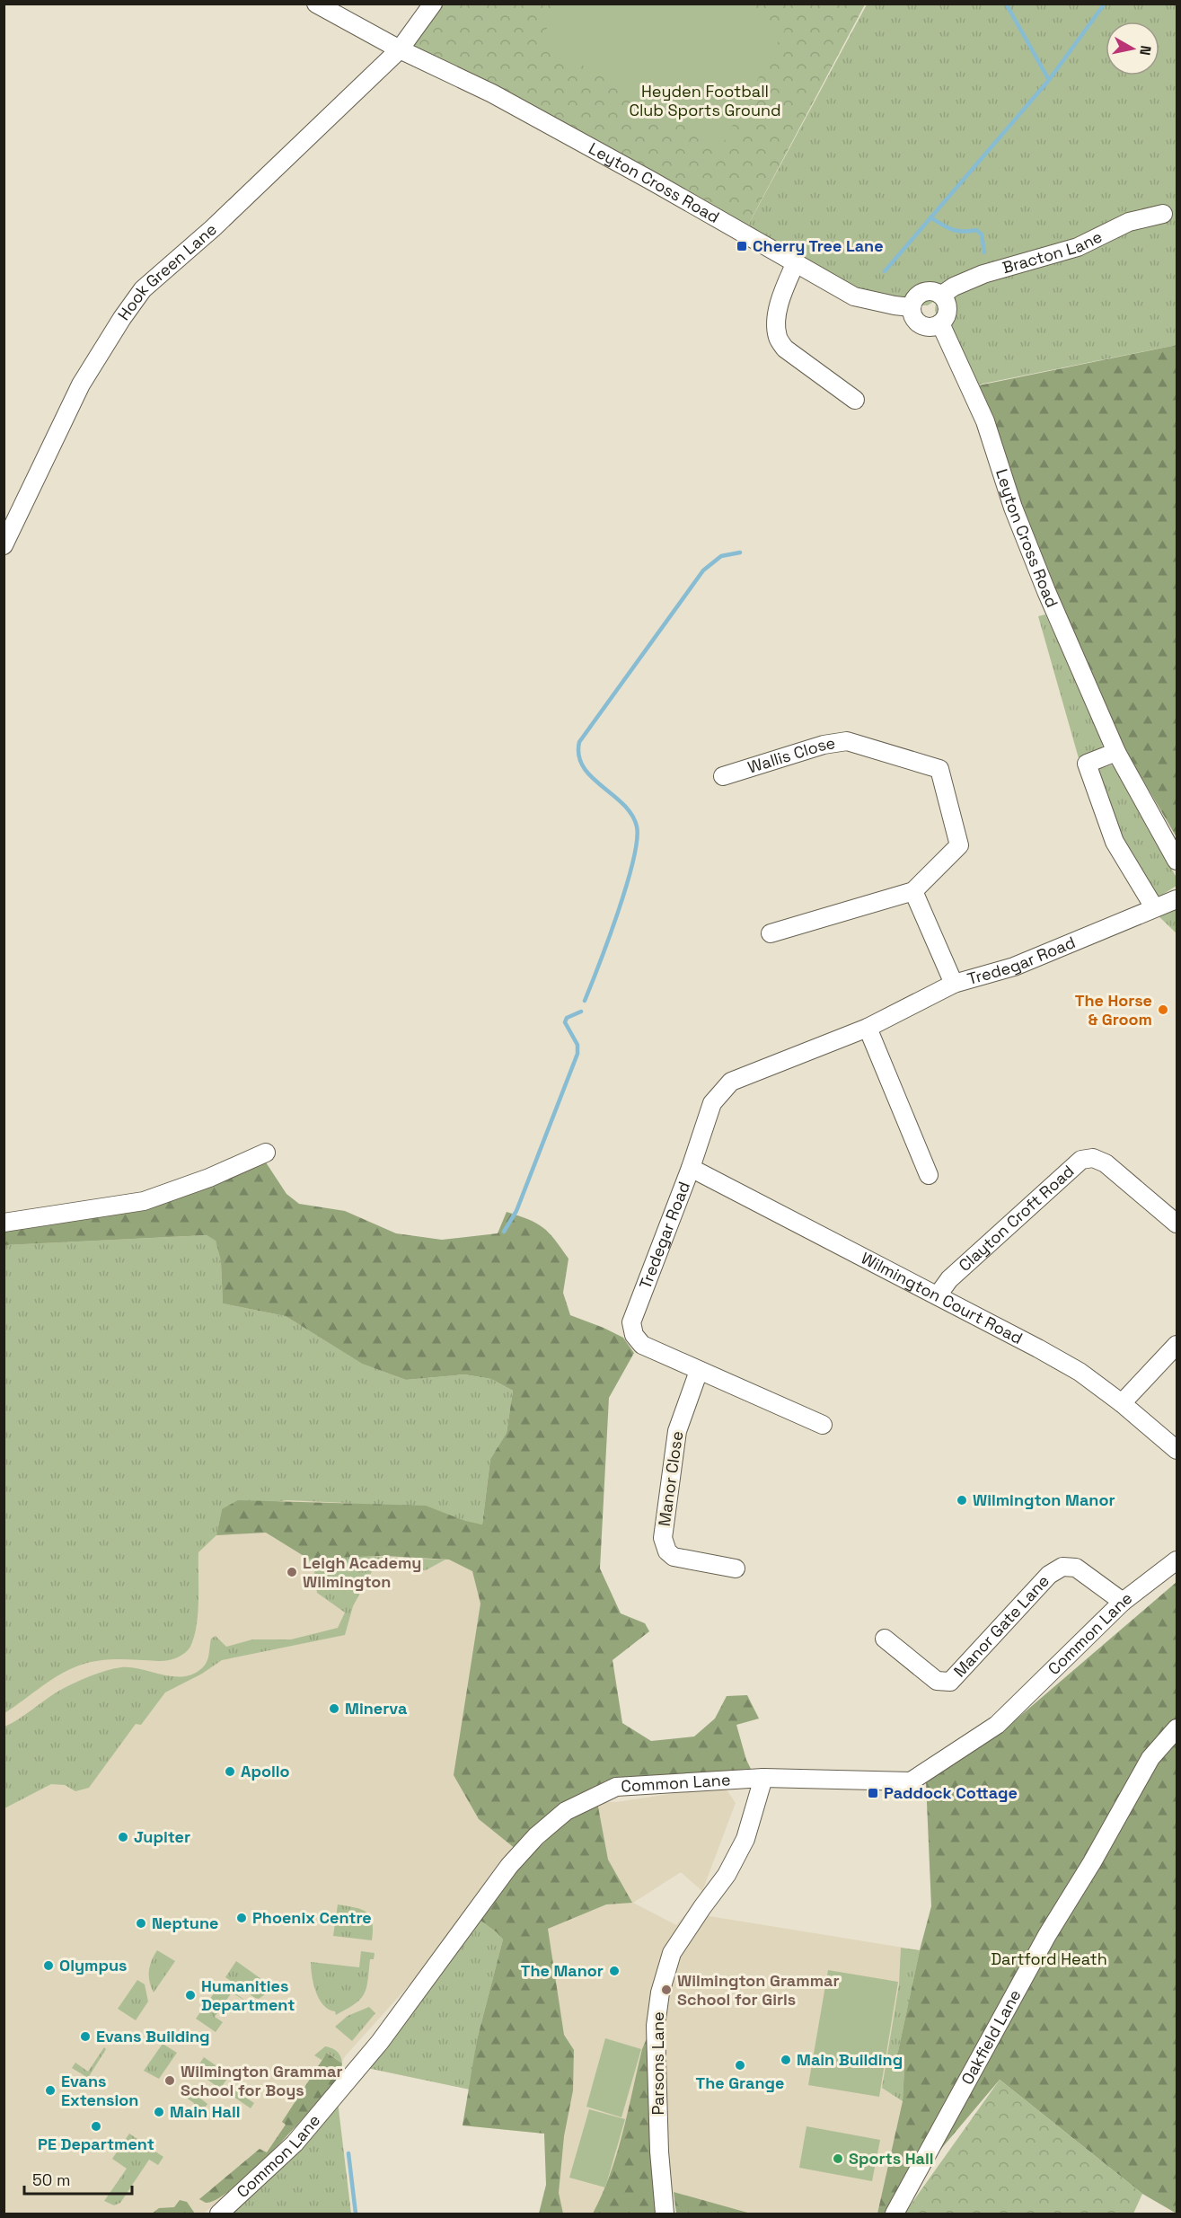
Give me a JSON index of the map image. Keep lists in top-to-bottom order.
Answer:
{
  "streets": {
    "street": [
      "Leyton Cross Road",
      "Bracton Lane",
      "Hook Green Lane",
      "Wallis Close",
      "Tredegar Road",
      "Clayton Croft Road",
      "Wilmington Court Road",
      "Manor Close",
      "Manor Gate Lane",
      "Common Lane",
      "Oakfield Lane",
      "Parsons Lane"
    ]
  },
  "crossings": [
    ["Leyton Cross Road", "Bracton Lane"],
    ["Leyton Cross Road", "Hook Green Lane"],
    ["Tredegar Road", "Wilmington Court Road"],
    ["Tredegar Road", "Manor Close"],
    ["Clayton Croft Road", "Wilmington Court Road"],
    ["Manor Gate Lane", "Common Lane"],
    ["Common Lane", "Parsons Lane"]
  ],
  "parks": ["Heyden Football Club Sports Ground", "Dartford Heath"],
  "places": {
    "transit": ["Cherry Tree Lane", "Paddock Cottage"],
    "other": [
      "The Horse & Groom",
      "Wilmington Manor",
      "Leigh Academy Wilmington",
      "Minerva",
      "Apollo",
      "Jupiter",
      "Phoenix Centre",
      "Neptune",
      "Olympus",
      "The Manor",
      "Wilmington Grammar School for Girls",
      "Humanities Department",
      "Evans Building",
      "Main Building",
      "The Grange",
      "Wilmington Grammar School for Boys",
      "Evans Extension",
      "Main Hall",
      "PE Department",
      "Sports Hall"
    ]
  },
  "scale_bar": "50 m",
  "north": "right"
}
